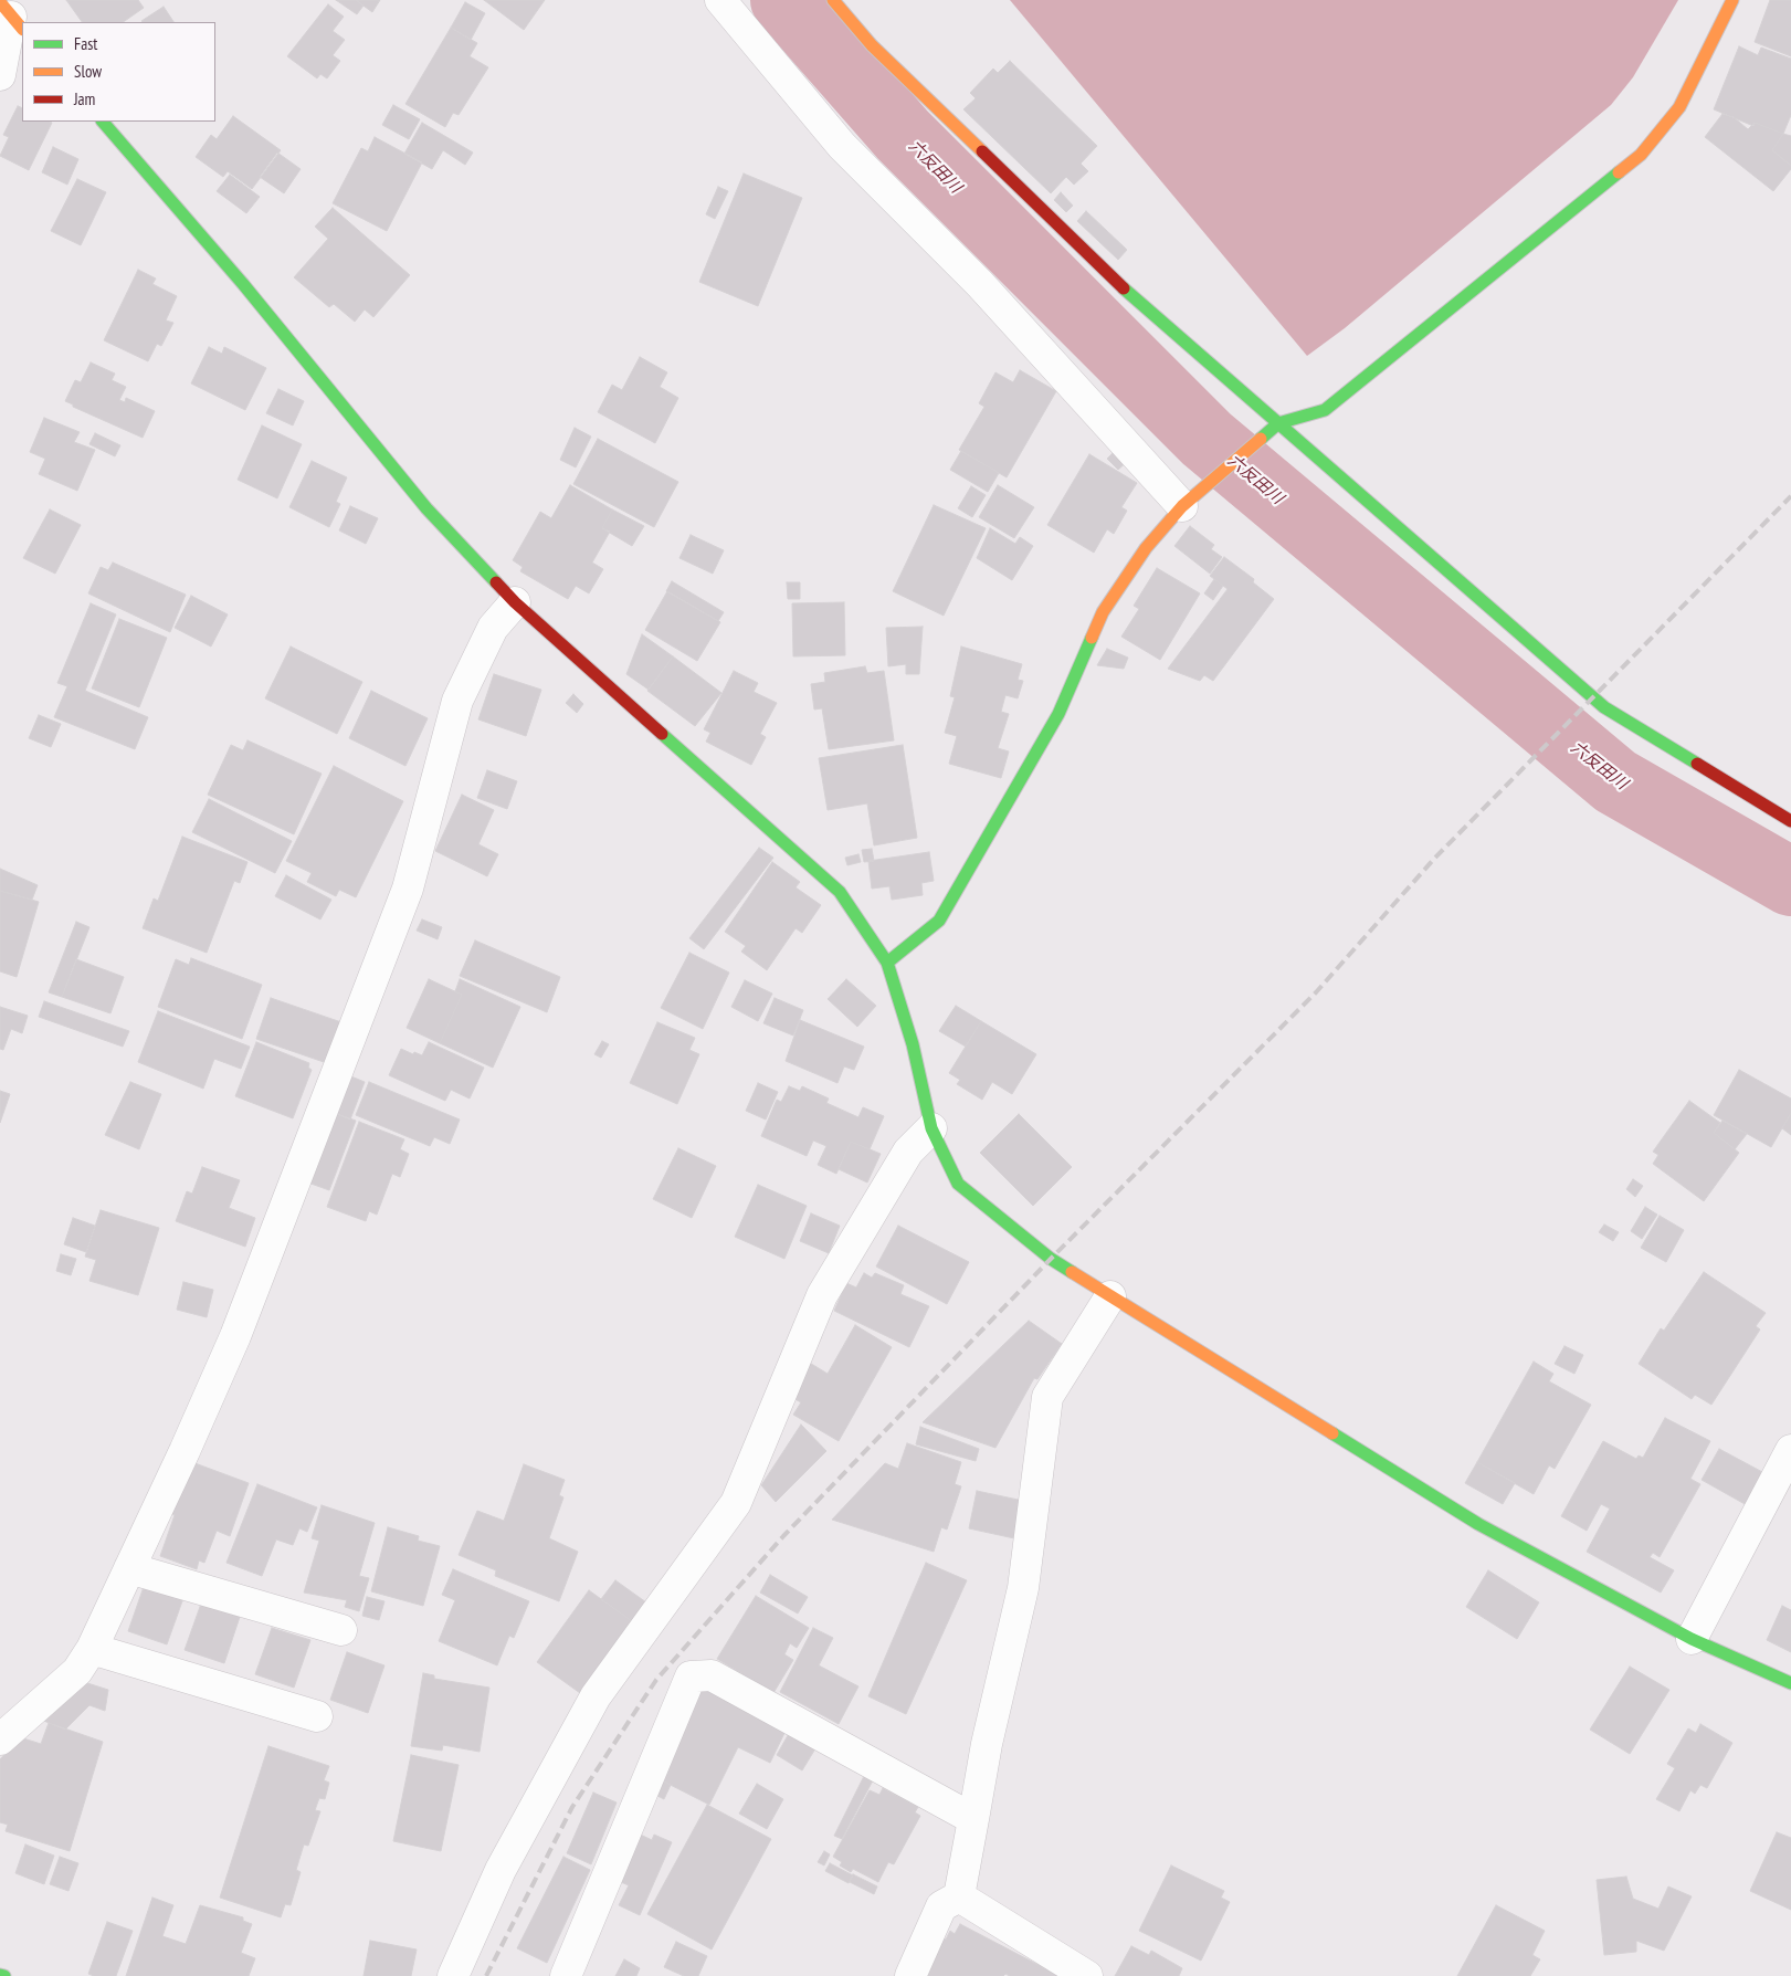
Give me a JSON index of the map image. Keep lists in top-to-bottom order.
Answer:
{
  "water": ["六反田川"],
  "legend": ["Fast", "Slow", "Jam"]
}
